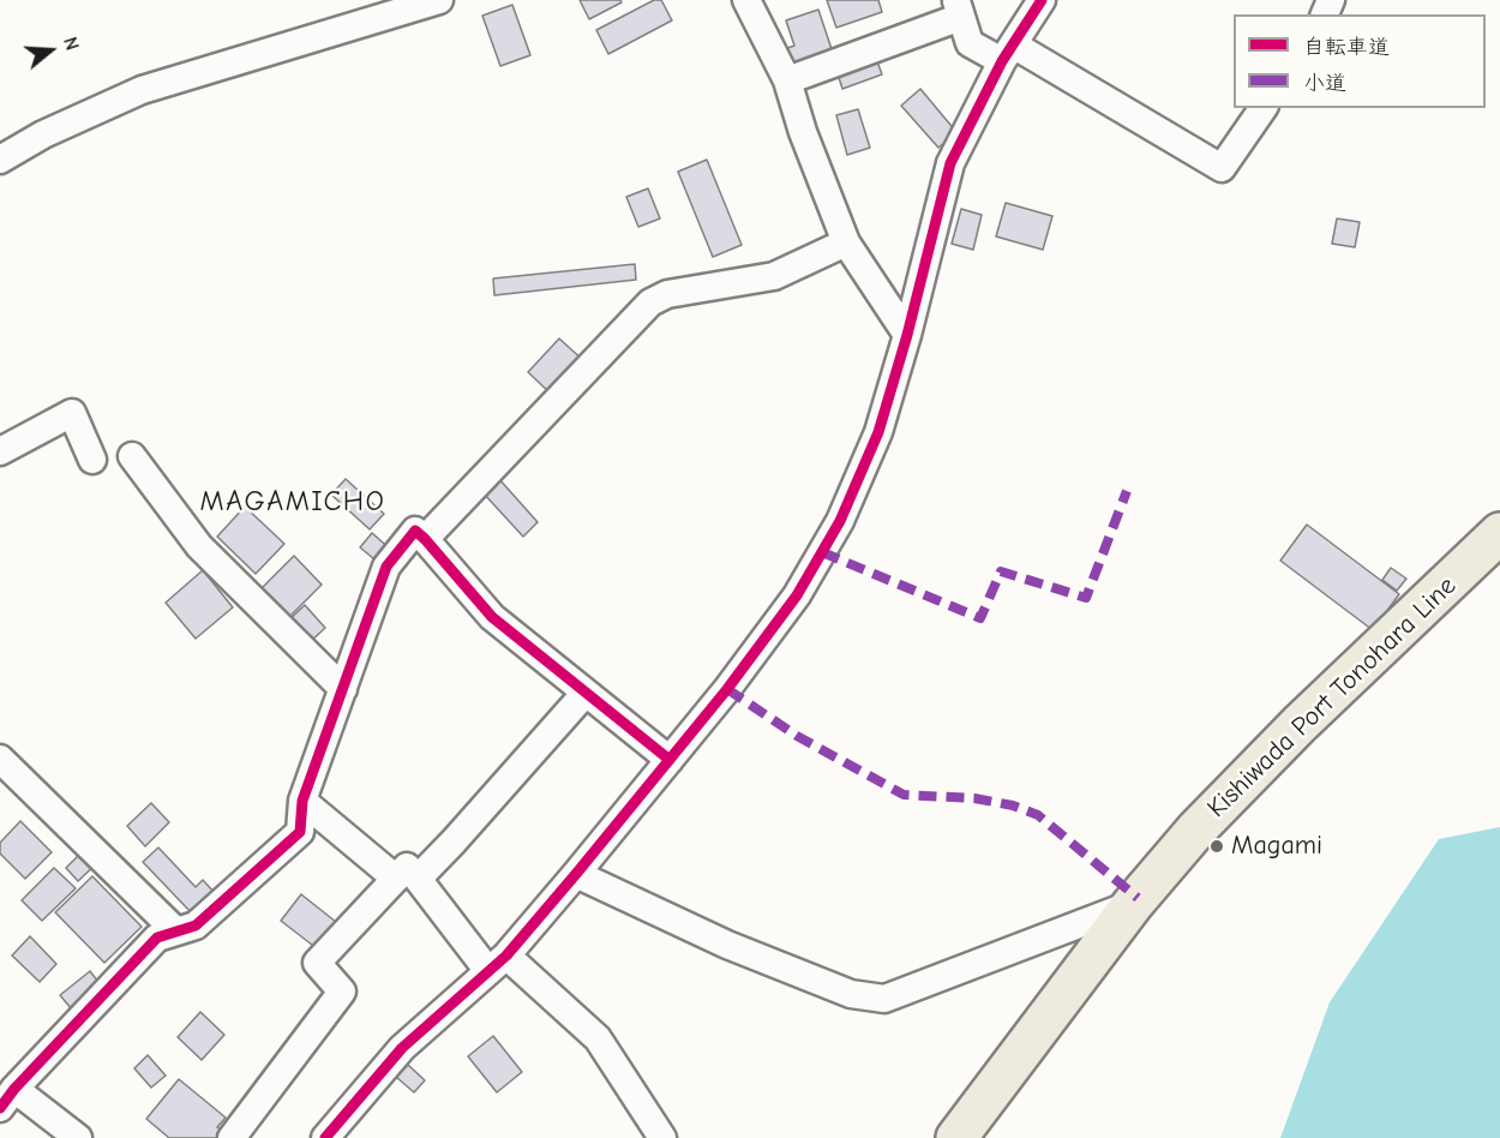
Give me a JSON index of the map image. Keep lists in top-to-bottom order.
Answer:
{
  "streets": {
    "main road": ["Kishiwada Port Tonohara Line"]
  },
  "districts": ["MAGAMICHO"],
  "places": ["Magami"],
  "legend": ["自転車道", "小道"],
  "north": "right"
}
